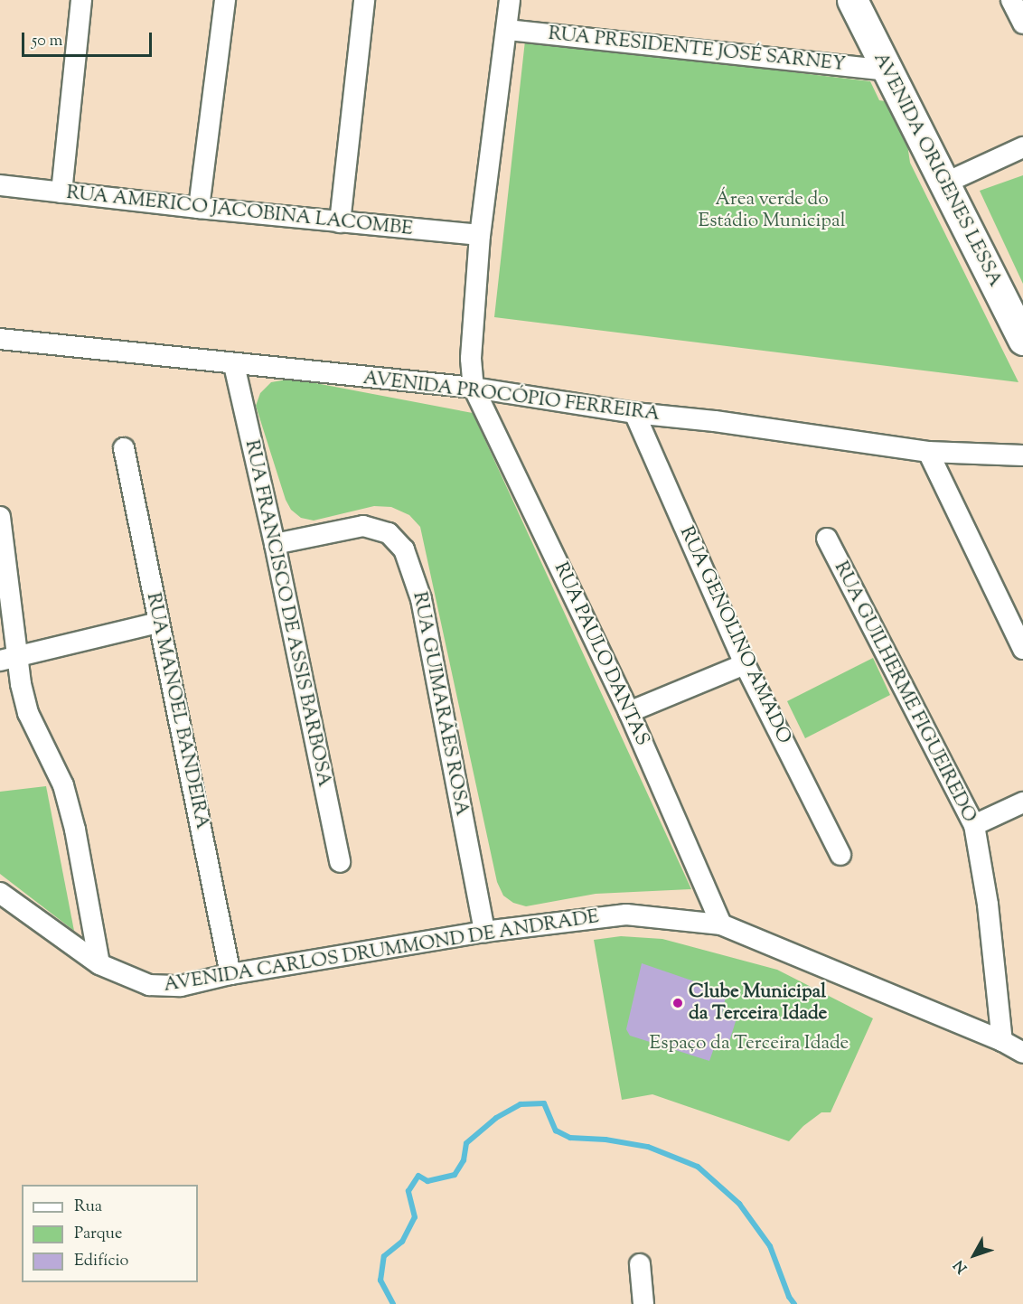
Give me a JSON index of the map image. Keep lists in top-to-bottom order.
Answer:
{
  "streets": {
    "street": [
      "RUA PRESIDENTE JOSÉ SARNEY",
      "AVENIDA ORIGENES LESSA",
      "RUA AMERICO JACOBINA LACOMBE",
      "AVENIDA PROCÓPIO FERREIRA",
      "RUA FRANCISCO DE ASSIS BARBOSA",
      "RUA GENOLINO AMADO",
      "RUA PAULO DANTAS",
      "RUA GUILHERME FIGUEIREDO",
      "RUA GUIMARÃES ROSA",
      "RUA MANOEL BANDEIRA",
      "AVENIDA CARLOS DRUMMOND DE ANDRADE"
    ]
  },
  "crossings": [
    ["RUA PRESIDENTE JOSÉ SARNEY", "AVENIDA ORIGENES LESSA"],
    ["RUA PRESIDENTE JOSÉ SARNEY", "RUA PAULO DANTAS"],
    ["RUA AMERICO JACOBINA LACOMBE", "RUA PAULO DANTAS"],
    ["AVENIDA PROCÓPIO FERREIRA", "RUA FRANCISCO DE ASSIS BARBOSA"],
    ["AVENIDA PROCÓPIO FERREIRA", "RUA GENOLINO AMADO"],
    ["AVENIDA PROCÓPIO FERREIRA", "RUA PAULO DANTAS"],
    ["RUA FRANCISCO DE ASSIS BARBOSA", "RUA GUIMARÃES ROSA"],
    ["RUA PAULO DANTAS", "AVENIDA CARLOS DRUMMOND DE ANDRADE"],
    ["RUA GUILHERME FIGUEIREDO", "AVENIDA CARLOS DRUMMOND DE ANDRADE"],
    ["RUA GUIMARÃES ROSA", "AVENIDA CARLOS DRUMMOND DE ANDRADE"],
    ["RUA MANOEL BANDEIRA", "AVENIDA CARLOS DRUMMOND DE ANDRADE"]
  ],
  "parks": ["Área verde do Estádio Municipal", "Espaço da Terceira Idade"],
  "places": ["Clube Municipal da Terceira Idade"],
  "legend": ["Rua", "Parque", "Edifício"],
  "scale_bar": "50 m",
  "north": "bottom left"
}
